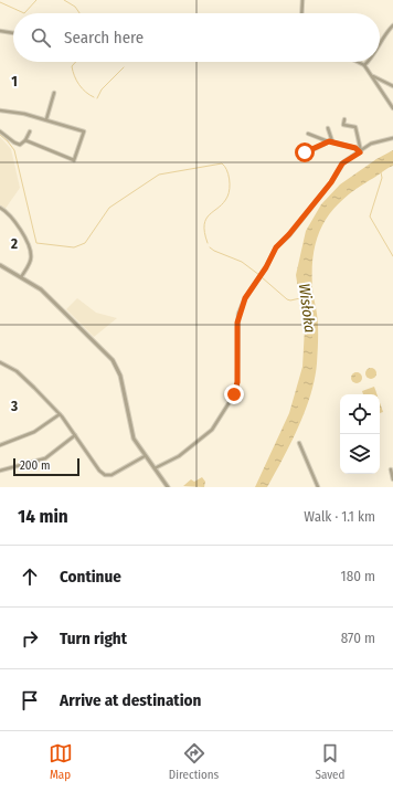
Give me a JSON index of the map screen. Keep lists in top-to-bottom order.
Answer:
{
  "water": ["Wisłoka"],
  "scale_bar": "200 m",
  "page": {
    "search": "Search here",
    "scale": "200 m",
    "heading": ["14 min", "Walk · 1.1 km"],
    "list": [
      ["Continue", "180 m"],
      ["Turn right", "870 m"],
      "Arrive at destination"
    ],
    "nav": ["Map", "Directions", "Saved"]
  },
  "grid": {
    "rows": ["1", "2", "3"]
  }
}
